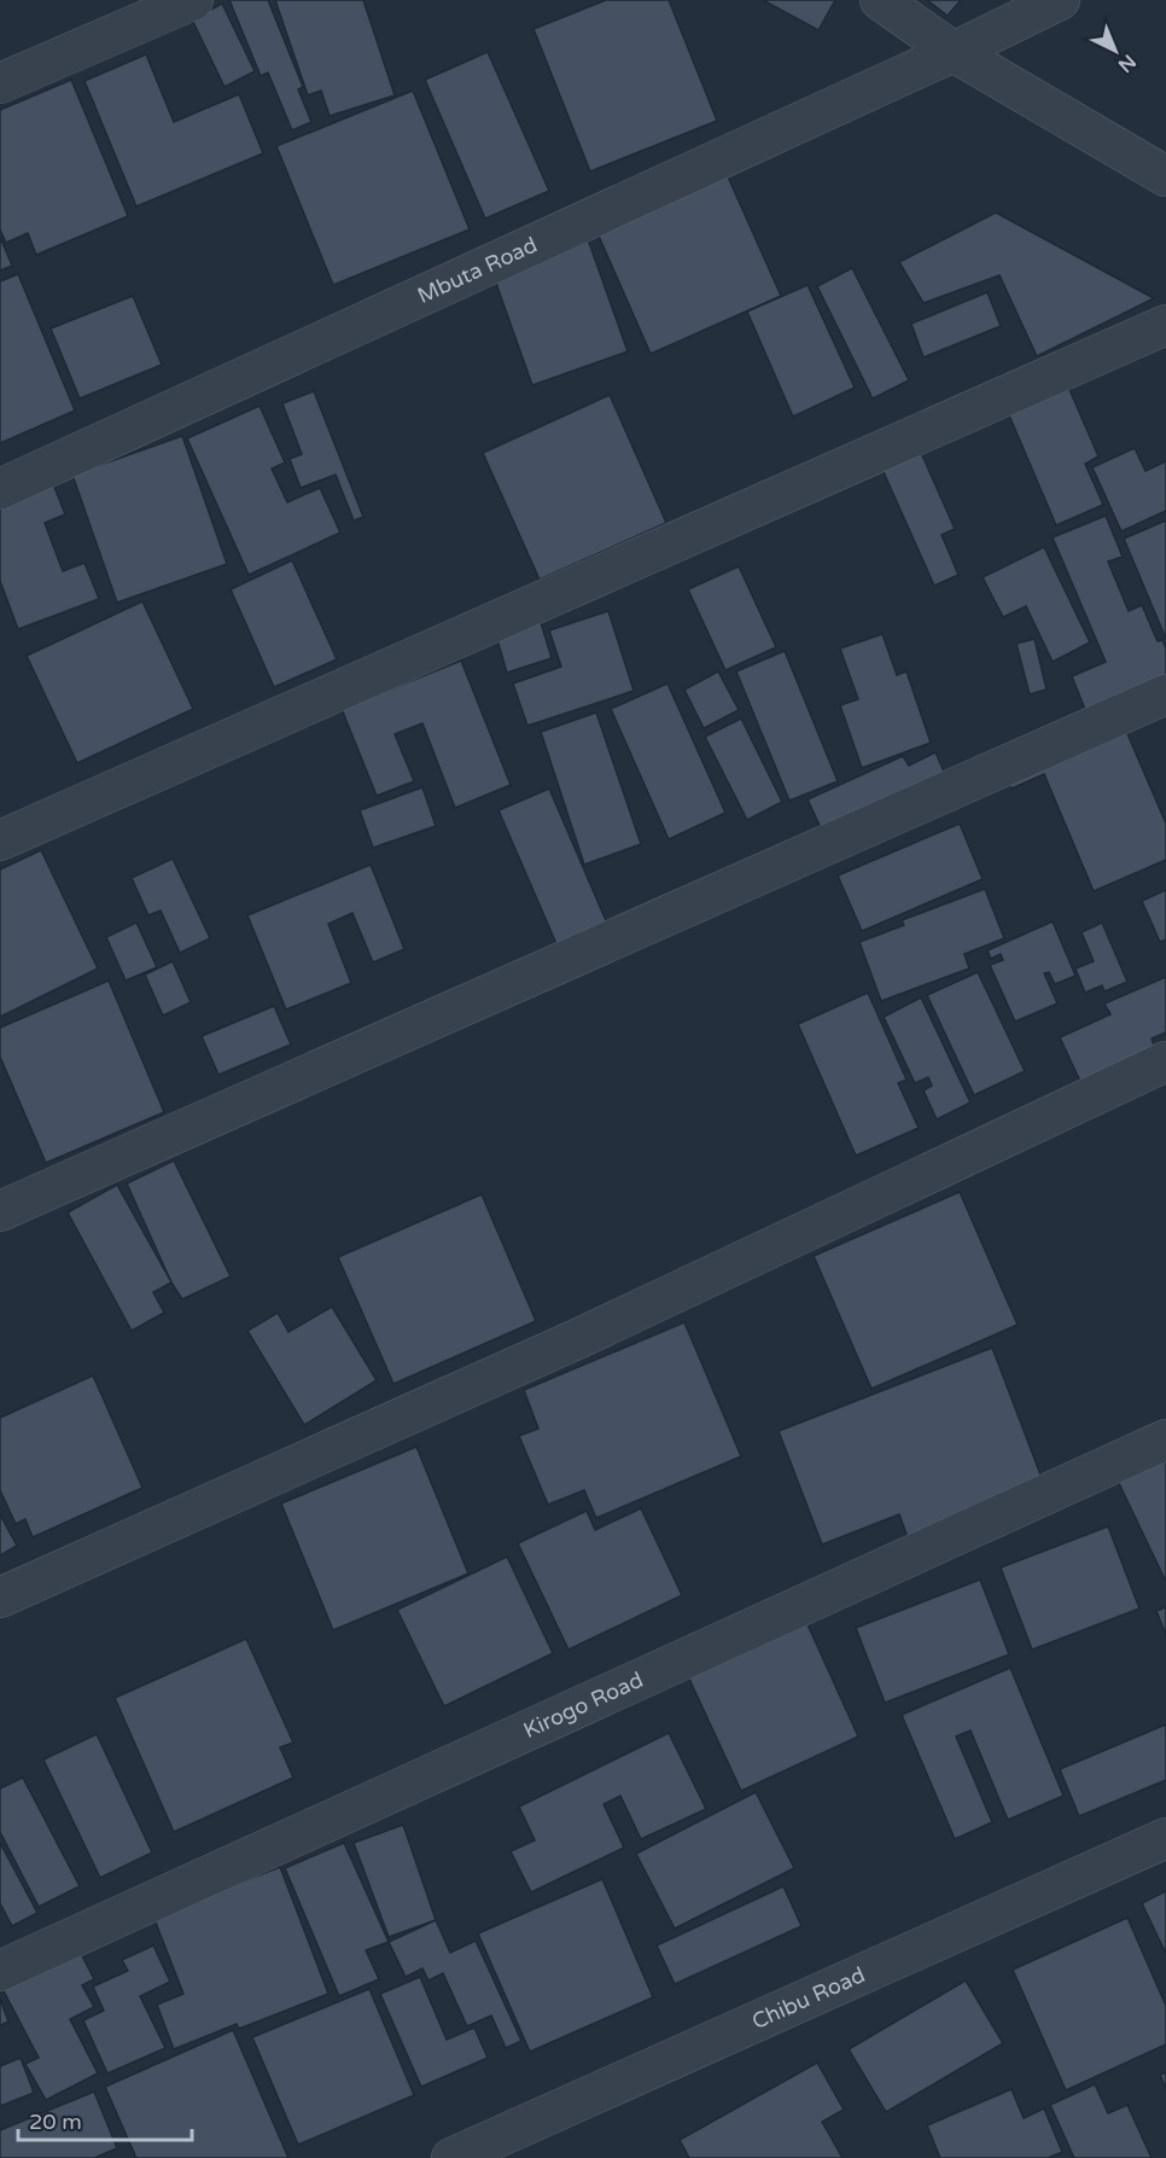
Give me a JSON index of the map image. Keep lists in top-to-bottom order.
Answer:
{
  "streets": {
    "street": ["Mbuta Road", "Kirogo Road", "Chibu Road"]
  },
  "scale_bar": "20 m",
  "north": "bottom right"
}
